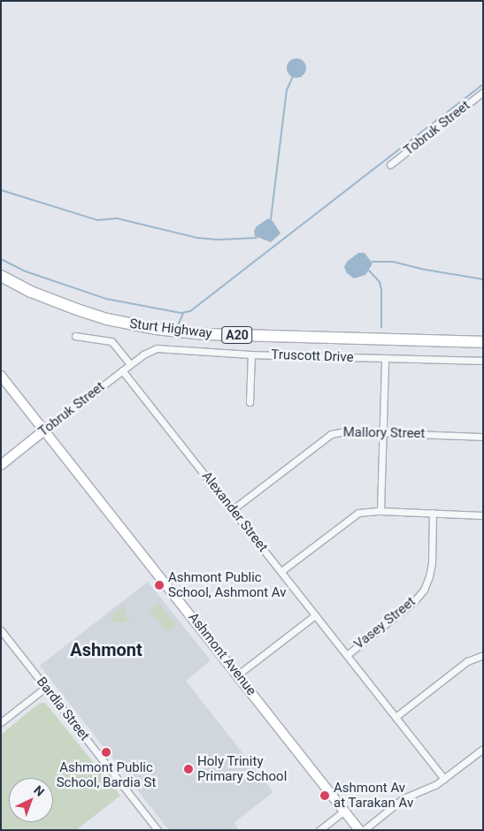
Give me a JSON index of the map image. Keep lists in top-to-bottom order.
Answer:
{
  "streets": {
    "highway": ["Sturt Highway", "A20"],
    "street": [
      "Tobruk Street",
      "Truscott Drive",
      "Mallory Street",
      "Alexander Street",
      "Vasey Street",
      "Ashmont Avenue",
      "Bardia Street"
    ]
  },
  "crossings": [
    ["Tobruk Street", "Truscott Drive"],
    ["Tobruk Street", "Alexander Street"],
    ["Tobruk Street", "Ashmont Avenue"],
    ["Mallory Street", "Alexander Street"],
    ["Alexander Street", "Vasey Street"]
  ],
  "districts": ["Ashmont"],
  "places": [
    "Ashmont Public School, Ashmont Av",
    "Ashmont Public School, Bardia St",
    "Holy Trinity Primary School",
    "Ashmont Av at Tarakan Av"
  ],
  "north": "top right"
}
